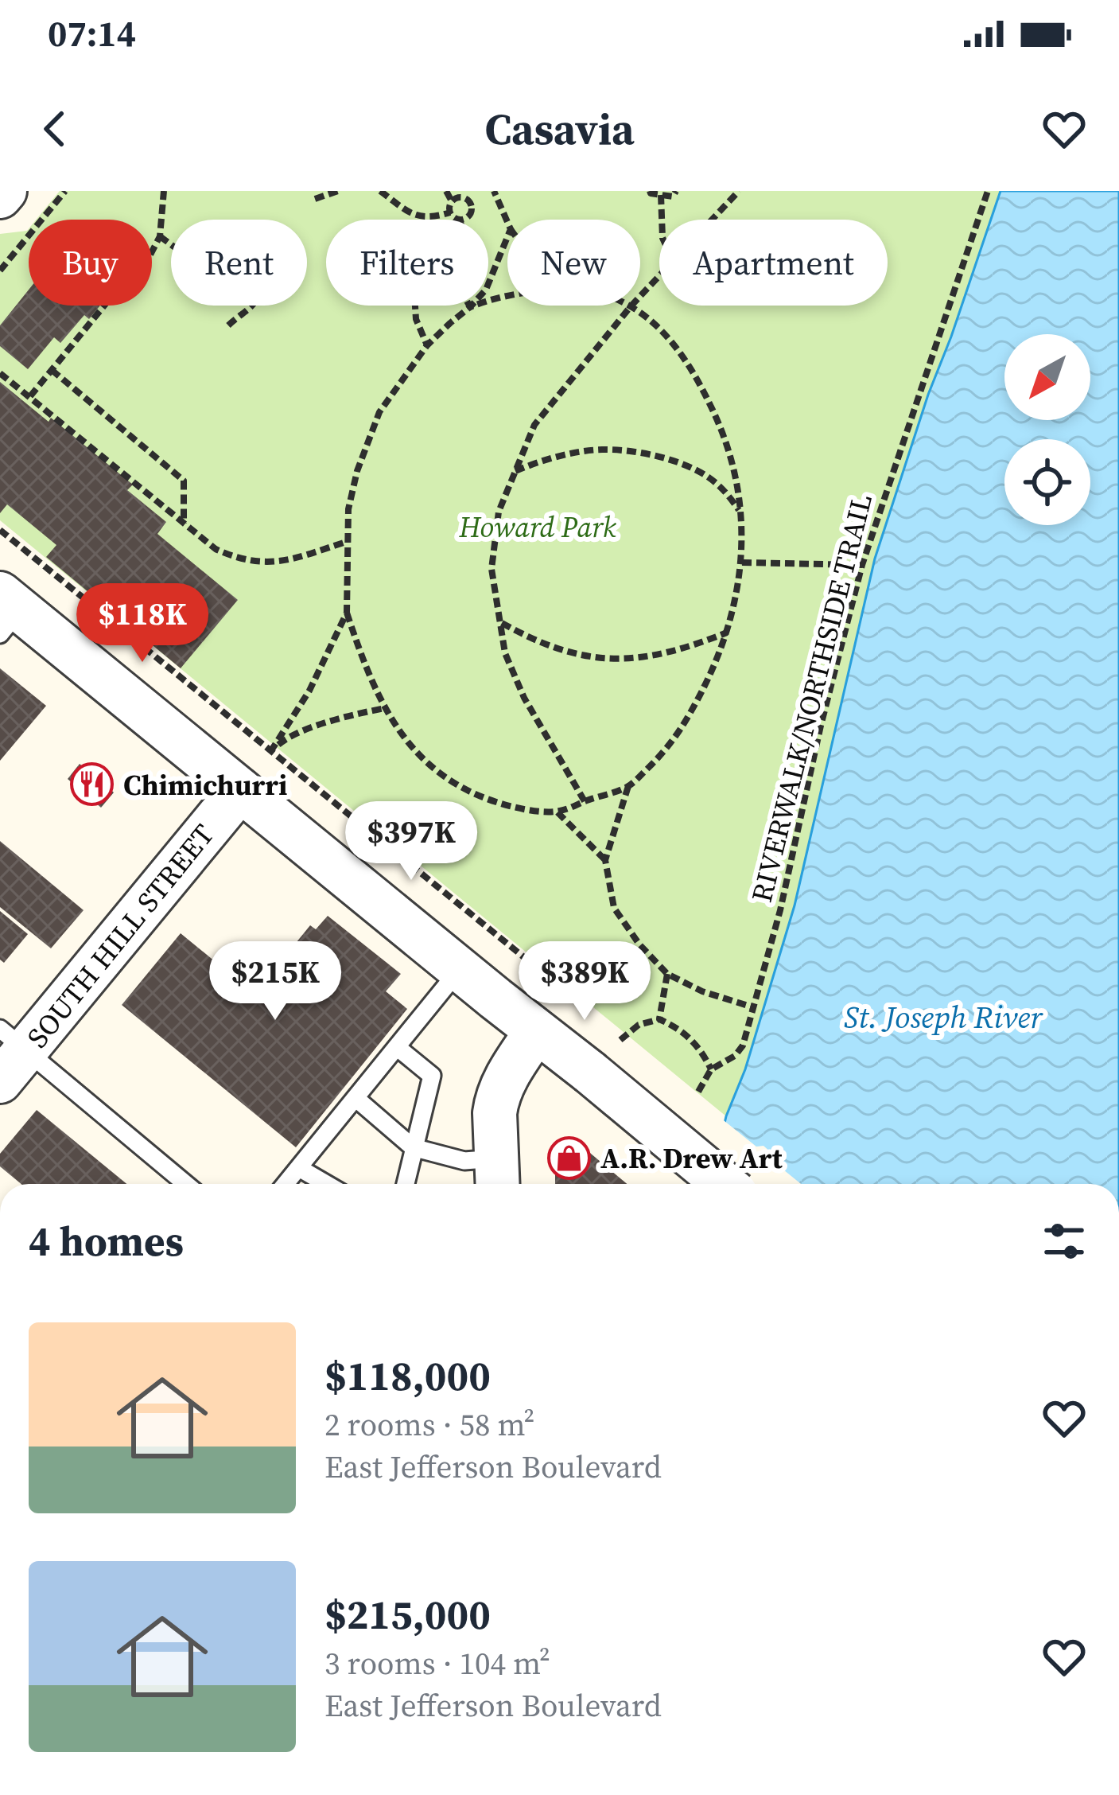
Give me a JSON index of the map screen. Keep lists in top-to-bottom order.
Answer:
{
  "streets": {
    "street": ["SOUTH HILL STREET"],
    "path": ["RIVERWALK/NORTHSIDE TRAIL"]
  },
  "water": ["St. Joseph River"],
  "parks": ["Howard Park"],
  "places": {
    "restaurant": ["Chimichurri"],
    "shop": ["A.R. Drew Art"]
  },
  "north": "bottom left",
  "page": {
    "status": "07:14",
    "header": "Casavia",
    "chip": [
      "Buy",
      "Rent",
      "Filters",
      "New",
      "Apartment"
    ],
    "price": [
      "$118K",
      "$397K",
      "$215K",
      "$389K"
    ],
    "heading": "4 homes",
    "list": [
      {
        "name": "$118,000",
        "note": "2 rooms · 58 m² · East Jefferson Boulevard"
      },
      {
        "name": "$215,000",
        "note": "3 rooms · 104 m² · East Jefferson Boulevard"
      }
    ]
  }
}
